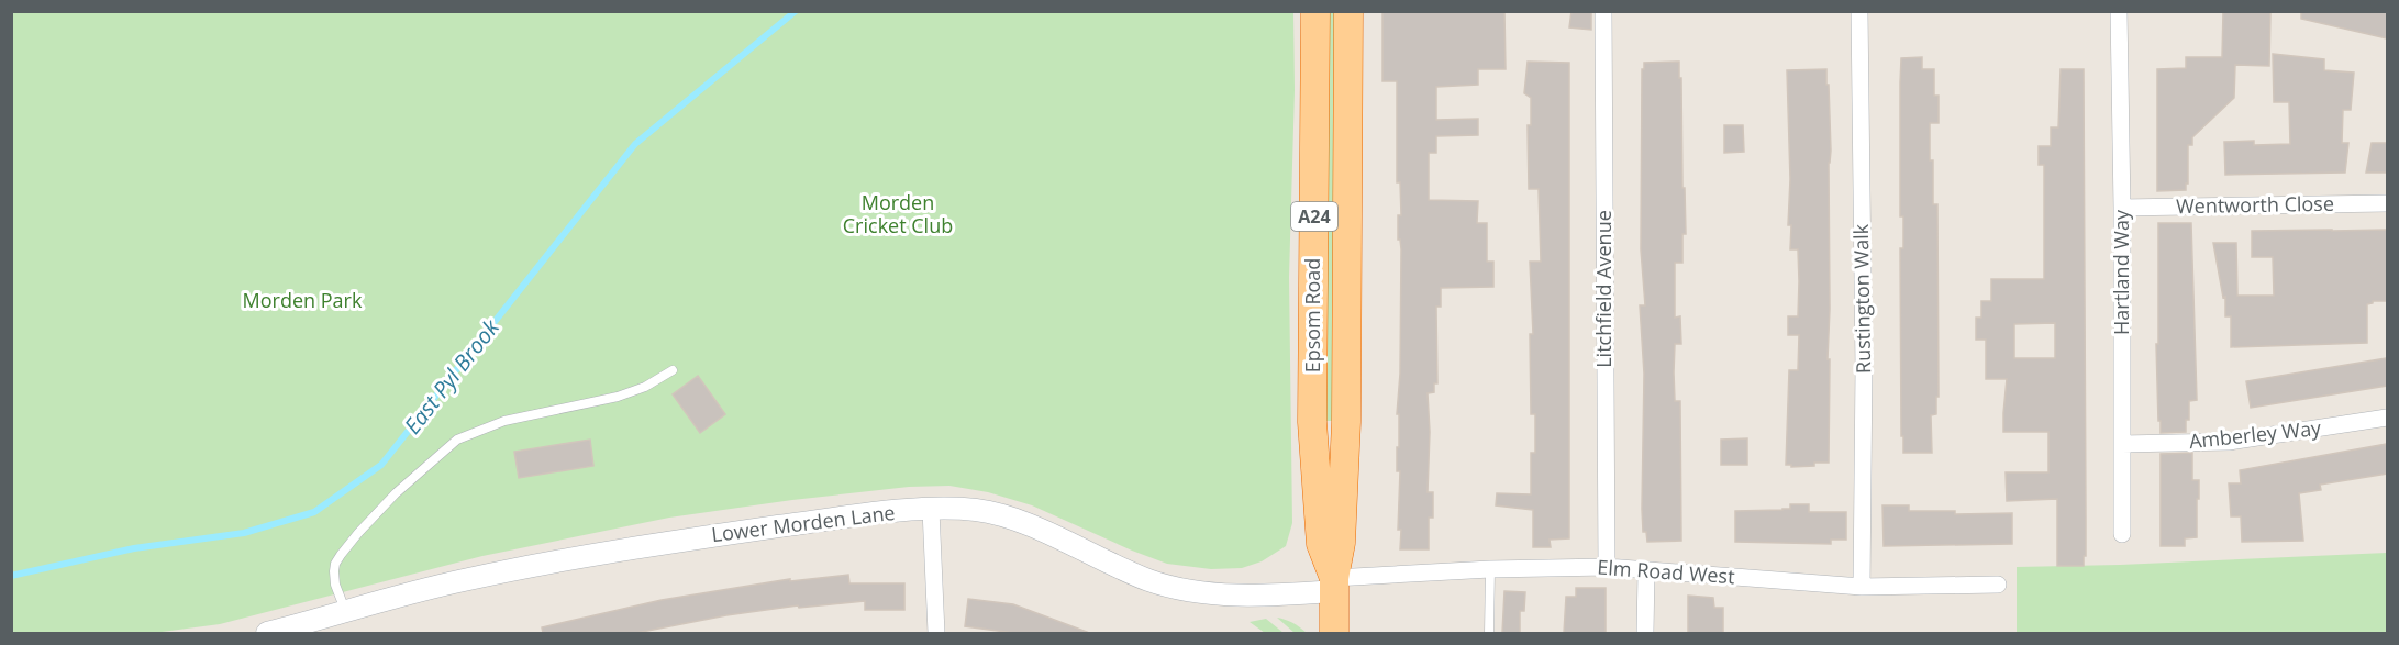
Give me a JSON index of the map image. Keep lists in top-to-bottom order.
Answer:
{
  "streets": {
    "highway": ["A24", "Epsom Road"],
    "street": [
      "Wentworth Close",
      "Hartland Way",
      "Litchfield Avenue",
      "Rustington Walk",
      "Amberley Way",
      "Lower Morden Lane",
      "Elm Road West"
    ]
  },
  "crossings": [
    ["Wentworth Close", "Hartland Way"],
    ["Hartland Way", "Amberley Way"],
    ["Litchfield Avenue", "Elm Road West"],
    ["Rustington Walk", "Elm Road West"],
    ["Epsom Road", "Lower Morden Lane"],
    ["Epsom Road", "Elm Road West"],
    ["Lower Morden Lane", "Elm Road West"]
  ],
  "water": ["East Pyl Brook"],
  "parks": ["Morden Cricket Club", "Morden Park"]
}
